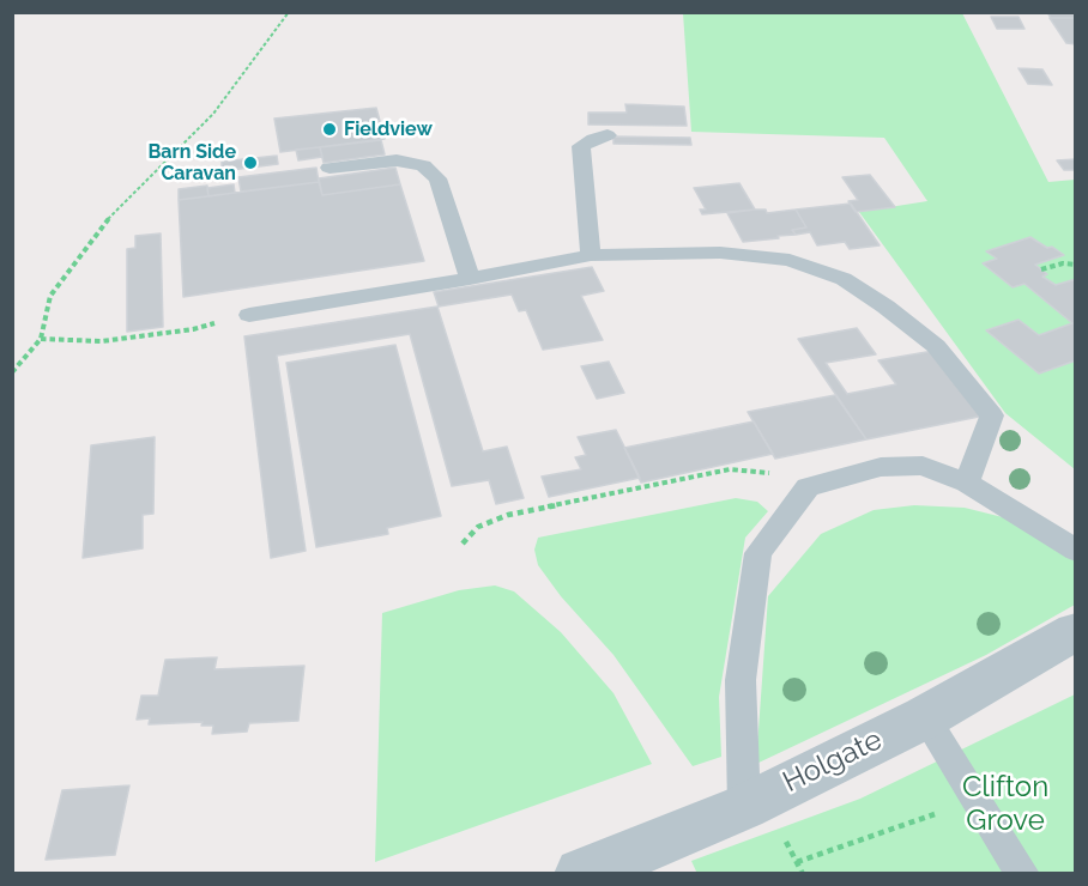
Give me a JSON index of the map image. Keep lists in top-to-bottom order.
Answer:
{
  "streets": {
    "street": ["Holgate"]
  },
  "parks": ["Clifton Grove"],
  "places": ["Fieldview", "Barn Side Caravan"]
}
